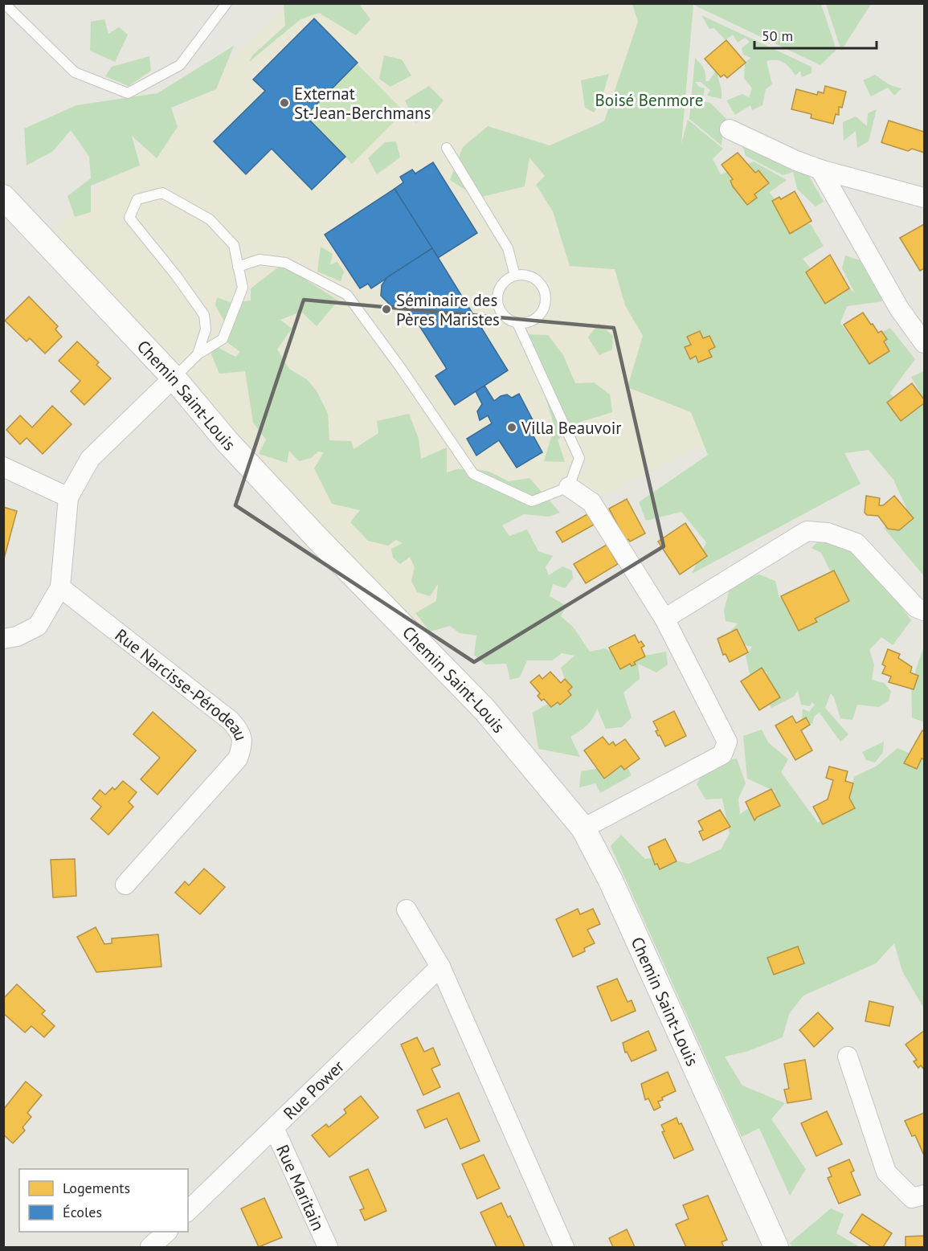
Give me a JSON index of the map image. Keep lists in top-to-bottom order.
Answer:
{
  "streets": {
    "street": [
      "Chemin Saint-Louis",
      "Rue Narcisse-Pérodeau",
      "Rue Power",
      "Rue Maritain"
    ]
  },
  "crossings": [
    ["Rue Power", "Rue Maritain"]
  ],
  "parks": ["Boisé Benmore"],
  "places": ["Externat St-Jean-Berchmans", "Séminaire des Pères Maristes", "Villa Beauvoir"],
  "legend": ["Logements", "Écoles"],
  "scale_bar": "50 m"
}
